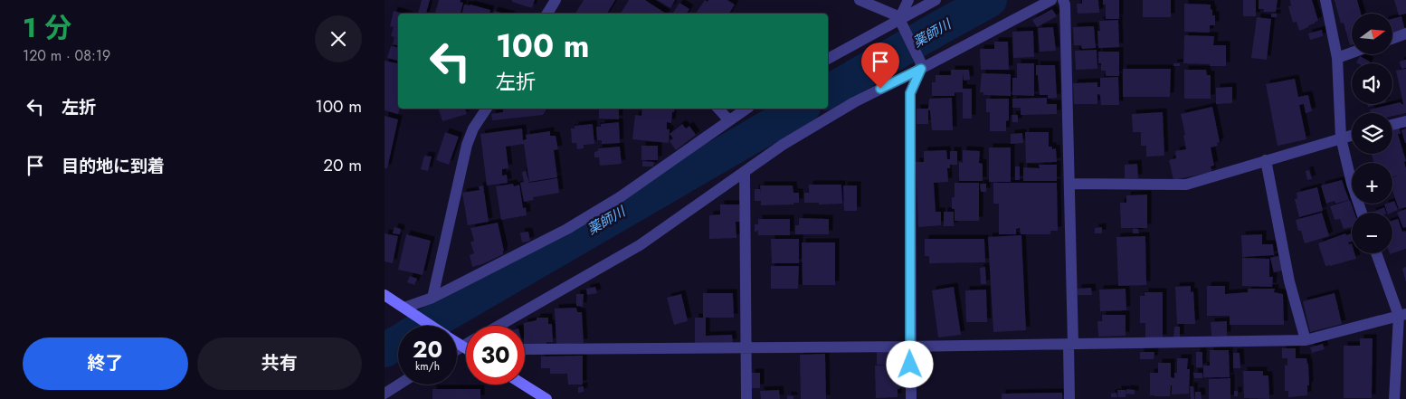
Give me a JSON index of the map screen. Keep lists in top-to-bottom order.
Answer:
{
  "water": ["薬師川"],
  "north": "right",
  "page": {
    "heading": ["1 分", "120 m · 08:19"],
    "map_buttons": ["+", "−"],
    "turn": ["100 m", "左折"],
    "list": [
      {
        "name": "左折",
        "value": "100 m"
      },
      {
        "name": "目的地に到着",
        "value": "20 m"
      }
    ],
    "speed": "20 km/h",
    "limit": "30",
    "buttons": ["終了", "共有"]
  }
}
